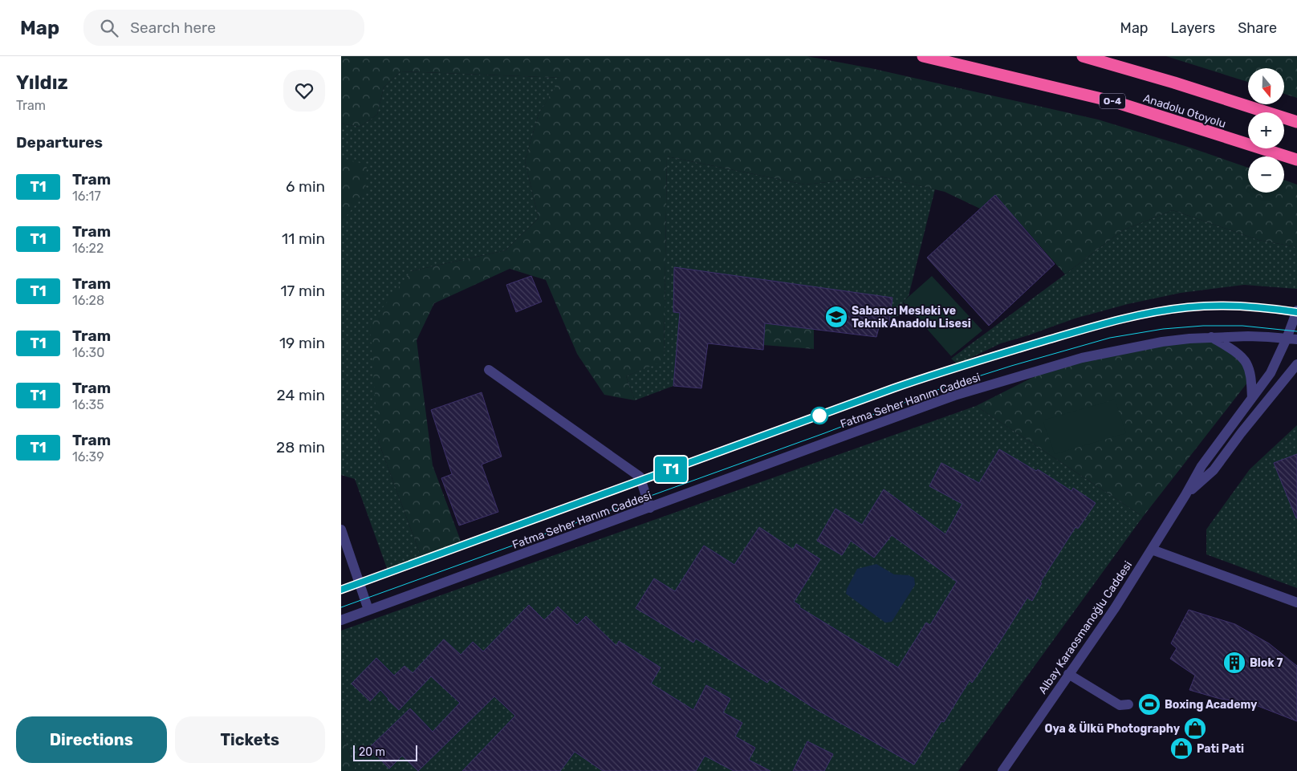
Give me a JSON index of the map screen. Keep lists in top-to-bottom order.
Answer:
{
  "streets": {
    "highway": ["O-4", "Anadolu Otoyolu"],
    "street": ["Fatma Seher Hanım Caddesi", "Albay Karaosmanoğlu Caddesi"]
  },
  "places": {
    "school or university": ["Sabancı Mesleki ve Teknik Anadolu Lisesi"],
    "building": ["Blok 7"],
    "sports": ["Boxing Academy"],
    "shop": ["Oya & Ülkü Photography", "Pati Pati"]
  },
  "lines": ["tram line T1"],
  "scale_bar": "20 m",
  "north": "bottom",
  "page": {
    "header": "Map",
    "search": "Search here",
    "nav": ["Map", "Layers", "Share"],
    "heading": [
      ["Yıldız", "Tram"],
      "Departures"
    ],
    "on_map": "T1",
    "map_buttons": ["+", "−"],
    "list": [
      {
        "mark": "T1",
        "name": "Tram",
        "note": "16:17",
        "value": "6 min"
      },
      {
        "mark": "T1",
        "name": "Tram",
        "note": "16:22",
        "value": "11 min"
      },
      {
        "mark": "T1",
        "name": "Tram",
        "note": "16:28",
        "value": "17 min"
      },
      {
        "mark": "T1",
        "name": "Tram",
        "note": "16:30",
        "value": "19 min"
      },
      {
        "mark": "T1",
        "name": "Tram",
        "note": "16:35",
        "value": "24 min"
      },
      {
        "mark": "T1",
        "name": "Tram",
        "note": "16:39",
        "value": "28 min"
      }
    ],
    "buttons": ["Directions", "Tickets"],
    "scale": "20 m"
  }
}
